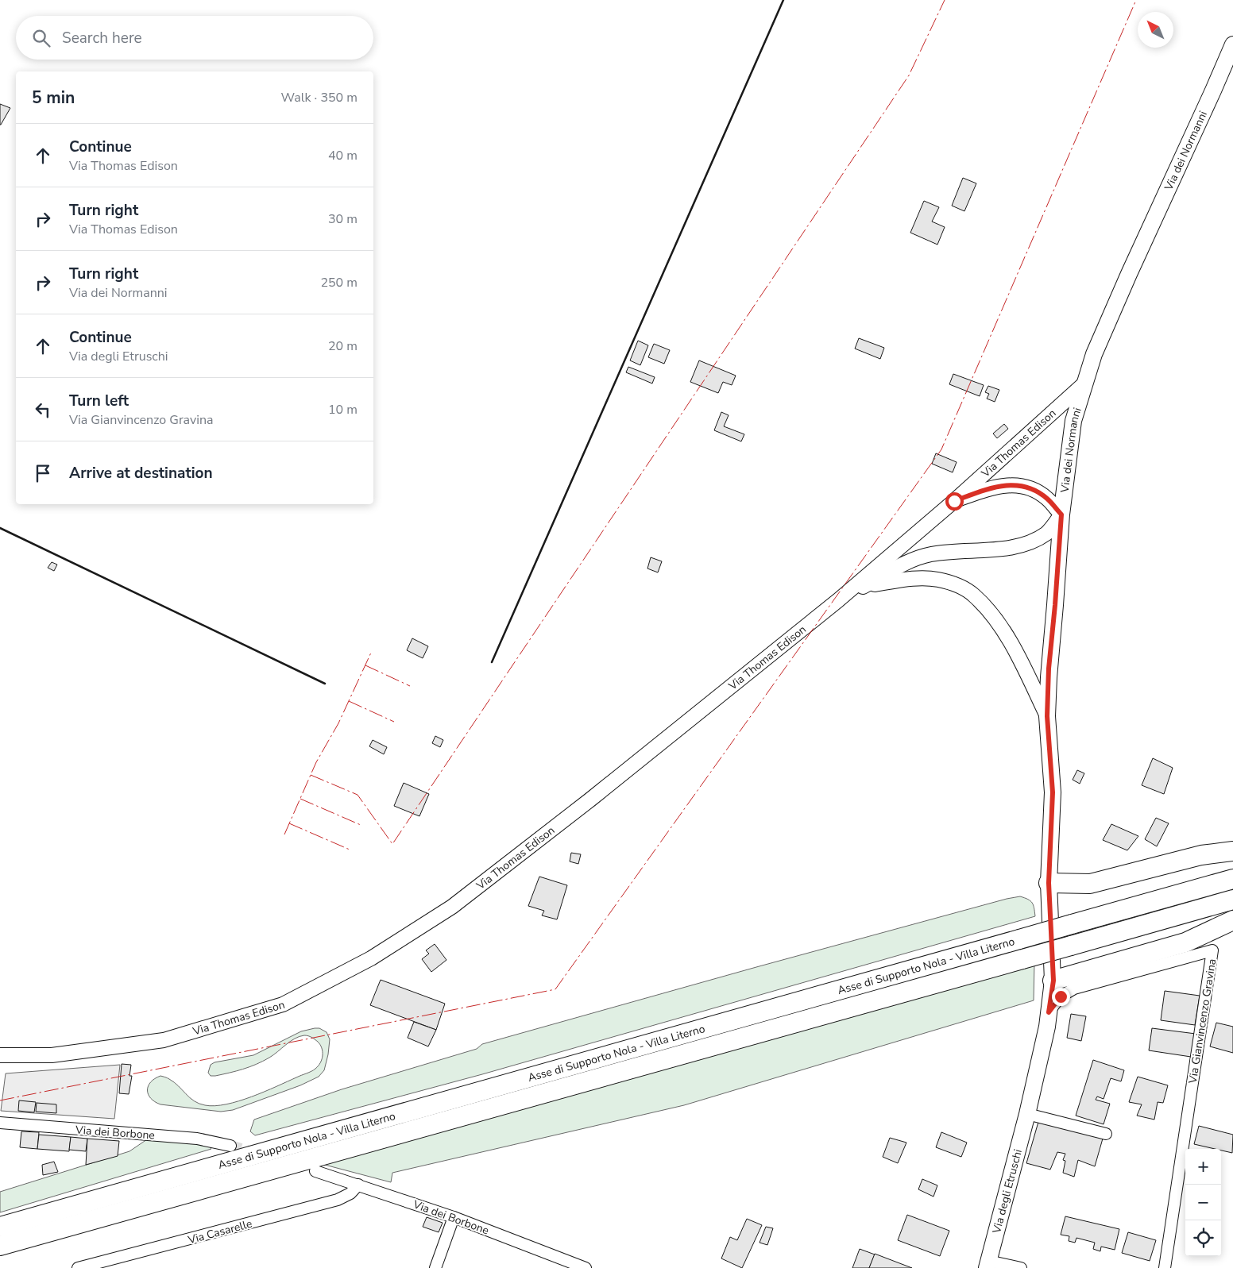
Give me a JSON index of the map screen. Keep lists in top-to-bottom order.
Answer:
{
  "streets": {
    "highway": ["Asse di Supporto Nola - Villa Literno"],
    "main road": ["Via dei Normanni", "Via degli Etruschi"],
    "street": [
      "Via Thomas Edison",
      "Via Gianvincenzo Gravina",
      "Via dei Borbone",
      "Via Casarelle"
    ]
  },
  "crossings": [
    ["Via dei Normanni", "Via Thomas Edison"],
    ["Via dei Normanni", "Via degli Etruschi"],
    ["Via Gianvincenzo Gravina", "Via degli Etruschi"],
    ["Via dei Borbone", "Via Casarelle"]
  ],
  "north": "top left",
  "page": {
    "search": "Search here",
    "heading": ["5 min", "Walk · 350 m"],
    "list": [
      ["Continue", "Via Thomas Edison", "40 m"],
      ["Turn right", "Via Thomas Edison", "30 m"],
      ["Turn right", "Via dei Normanni", "250 m"],
      ["Continue", "Via degli Etruschi", "20 m"],
      ["Turn left", "Via Gianvincenzo Gravina", "10 m"],
      "Arrive at destination"
    ],
    "map_buttons": ["+", "−"]
  }
}
